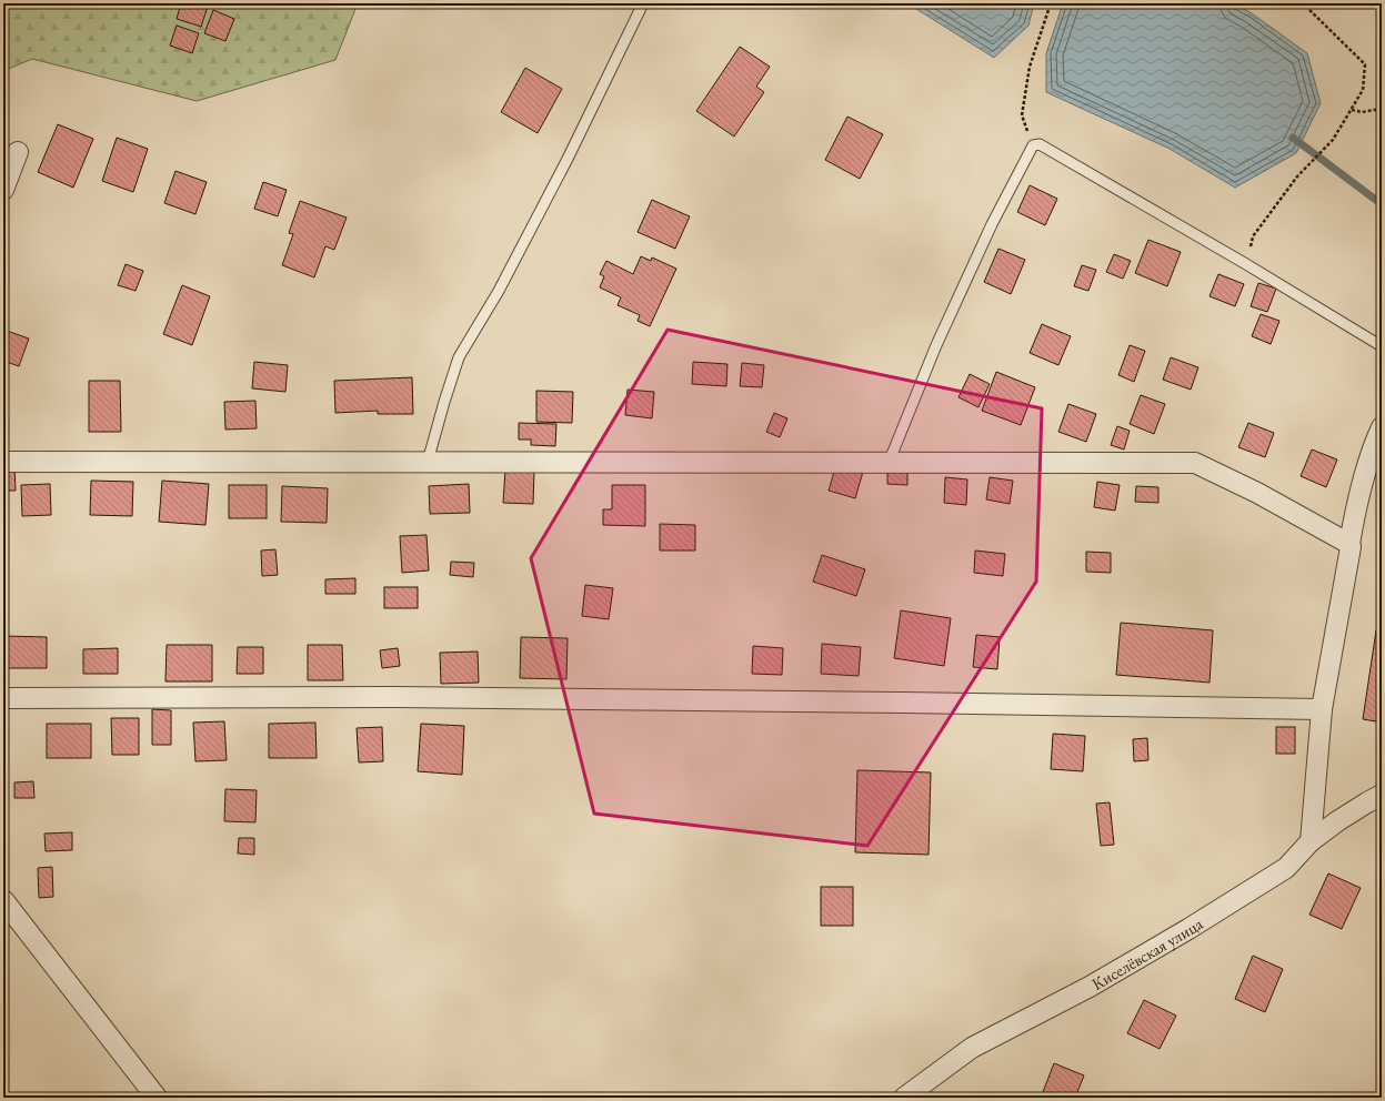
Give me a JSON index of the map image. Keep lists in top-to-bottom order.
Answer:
{
  "streets": {
    "street": ["Киселёвская улица"]
  }
}
